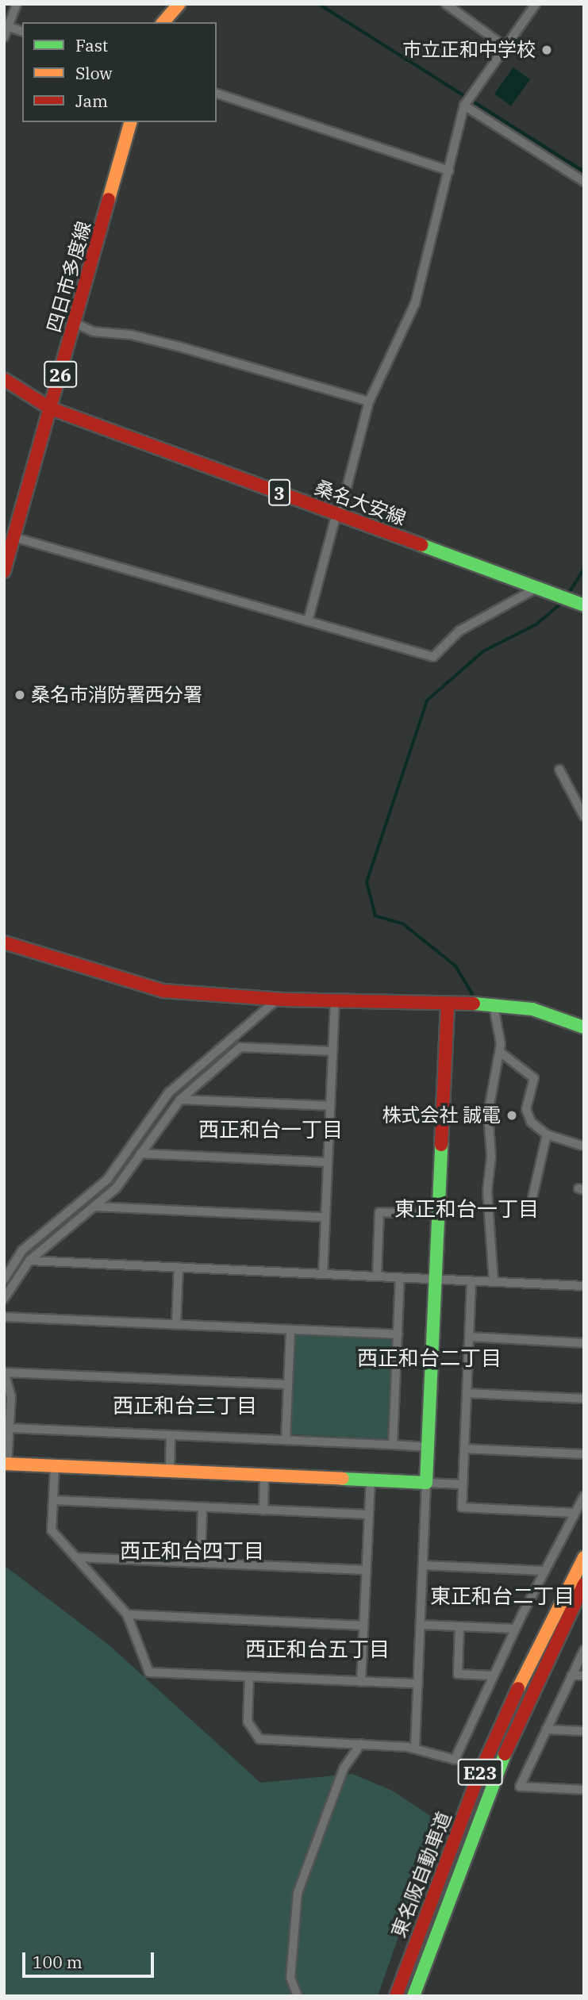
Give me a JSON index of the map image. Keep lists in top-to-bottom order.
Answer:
{
  "streets": {
    "main road": [
      "四日市多度線",
      "26",
      "3",
      "桑名大安線",
      "E23",
      "東名阪自動車道"
    ]
  },
  "crossings": [
    ["四日市多度線", "桑名大安線"]
  ],
  "districts": [
    "西正和台一丁目",
    "東正和台一丁目",
    "西正和台二丁目",
    "西正和台三丁目",
    "西正和台四丁目",
    "東正和台二丁目",
    "西正和台五丁目"
  ],
  "places": ["市立正和中学校", "桑名市消防署西分署", "株式会社 誠電"],
  "legend": ["Fast", "Slow", "Jam"],
  "scale_bar": "100 m"
}
